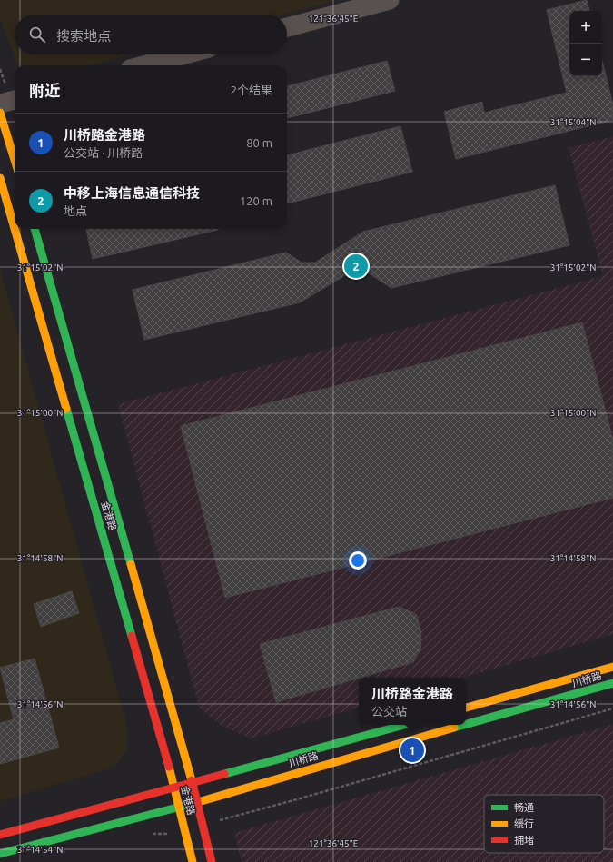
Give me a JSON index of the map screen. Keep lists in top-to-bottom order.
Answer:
{
  "streets": {
    "street": ["金港路", "川桥路"]
  },
  "crossings": [
    ["金港路", "川桥路"]
  ],
  "legend": ["畅通", "缓行", "拥堵"],
  "page": {
    "map_buttons": ["+", "−"],
    "search": "搜索地点",
    "heading": ["附近", "2个结果"],
    "list": [
      {
        "mark": "1",
        "name": "川桥路金港路",
        "note": "公交站 · 川桥路",
        "value": "80 m"
      },
      {
        "mark": "2",
        "name": "中移上海信息通信科技",
        "note": "地点",
        "value": "120 m"
      }
    ],
    "pins": ["2", "1"],
    "popup": ["川桥路金港路", "公交站"]
  },
  "coordinates": [
    "121°36'45\"E",
    "31°15'04\"N",
    "31°15'02\"N",
    "31°15'00\"N",
    "31°14'58\"N",
    "31°14'56\"N",
    "31°14'54\"N"
  ]
}
